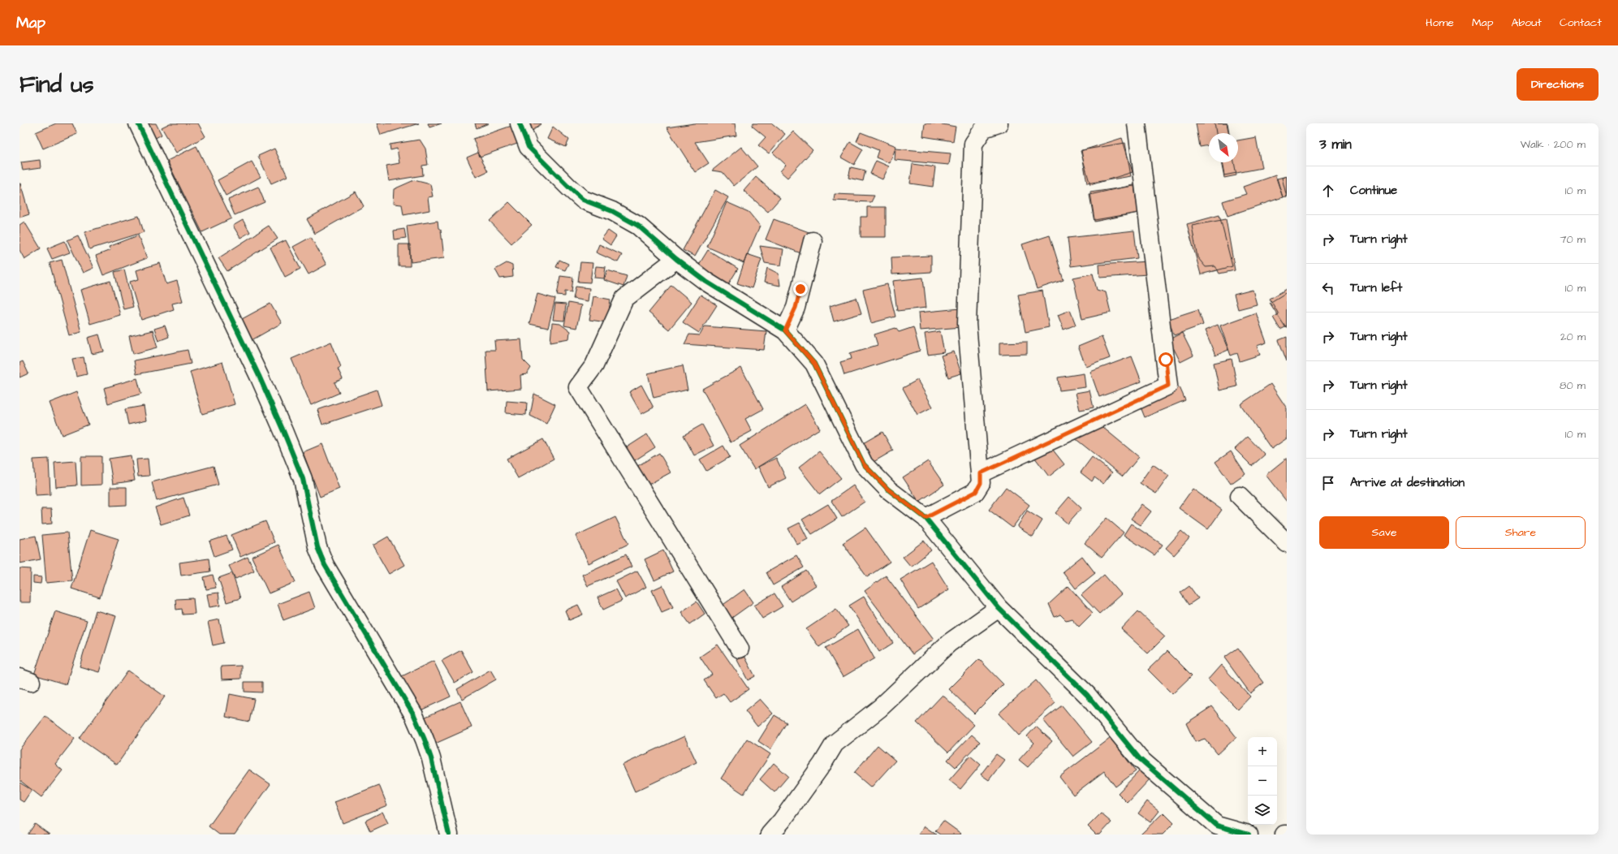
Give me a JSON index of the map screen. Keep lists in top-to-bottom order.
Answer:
{
  "north": "bottom right",
  "page": {
    "header": "Map",
    "nav": [
      "Home",
      "Map",
      "About",
      "Contact"
    ],
    "buttons": [
      "Directions",
      ["Save", "Share"]
    ],
    "title": "Find us",
    "heading": ["3 min", "Walk · 200 m"],
    "list": [
      ["Continue", "10 m"],
      ["Turn right", "70 m"],
      ["Turn left", "10 m"],
      ["Turn right", "20 m"],
      ["Turn right", "80 m"],
      ["Turn right", "10 m"],
      "Arrive at destination"
    ],
    "map_buttons": ["+", "−"]
  }
}
